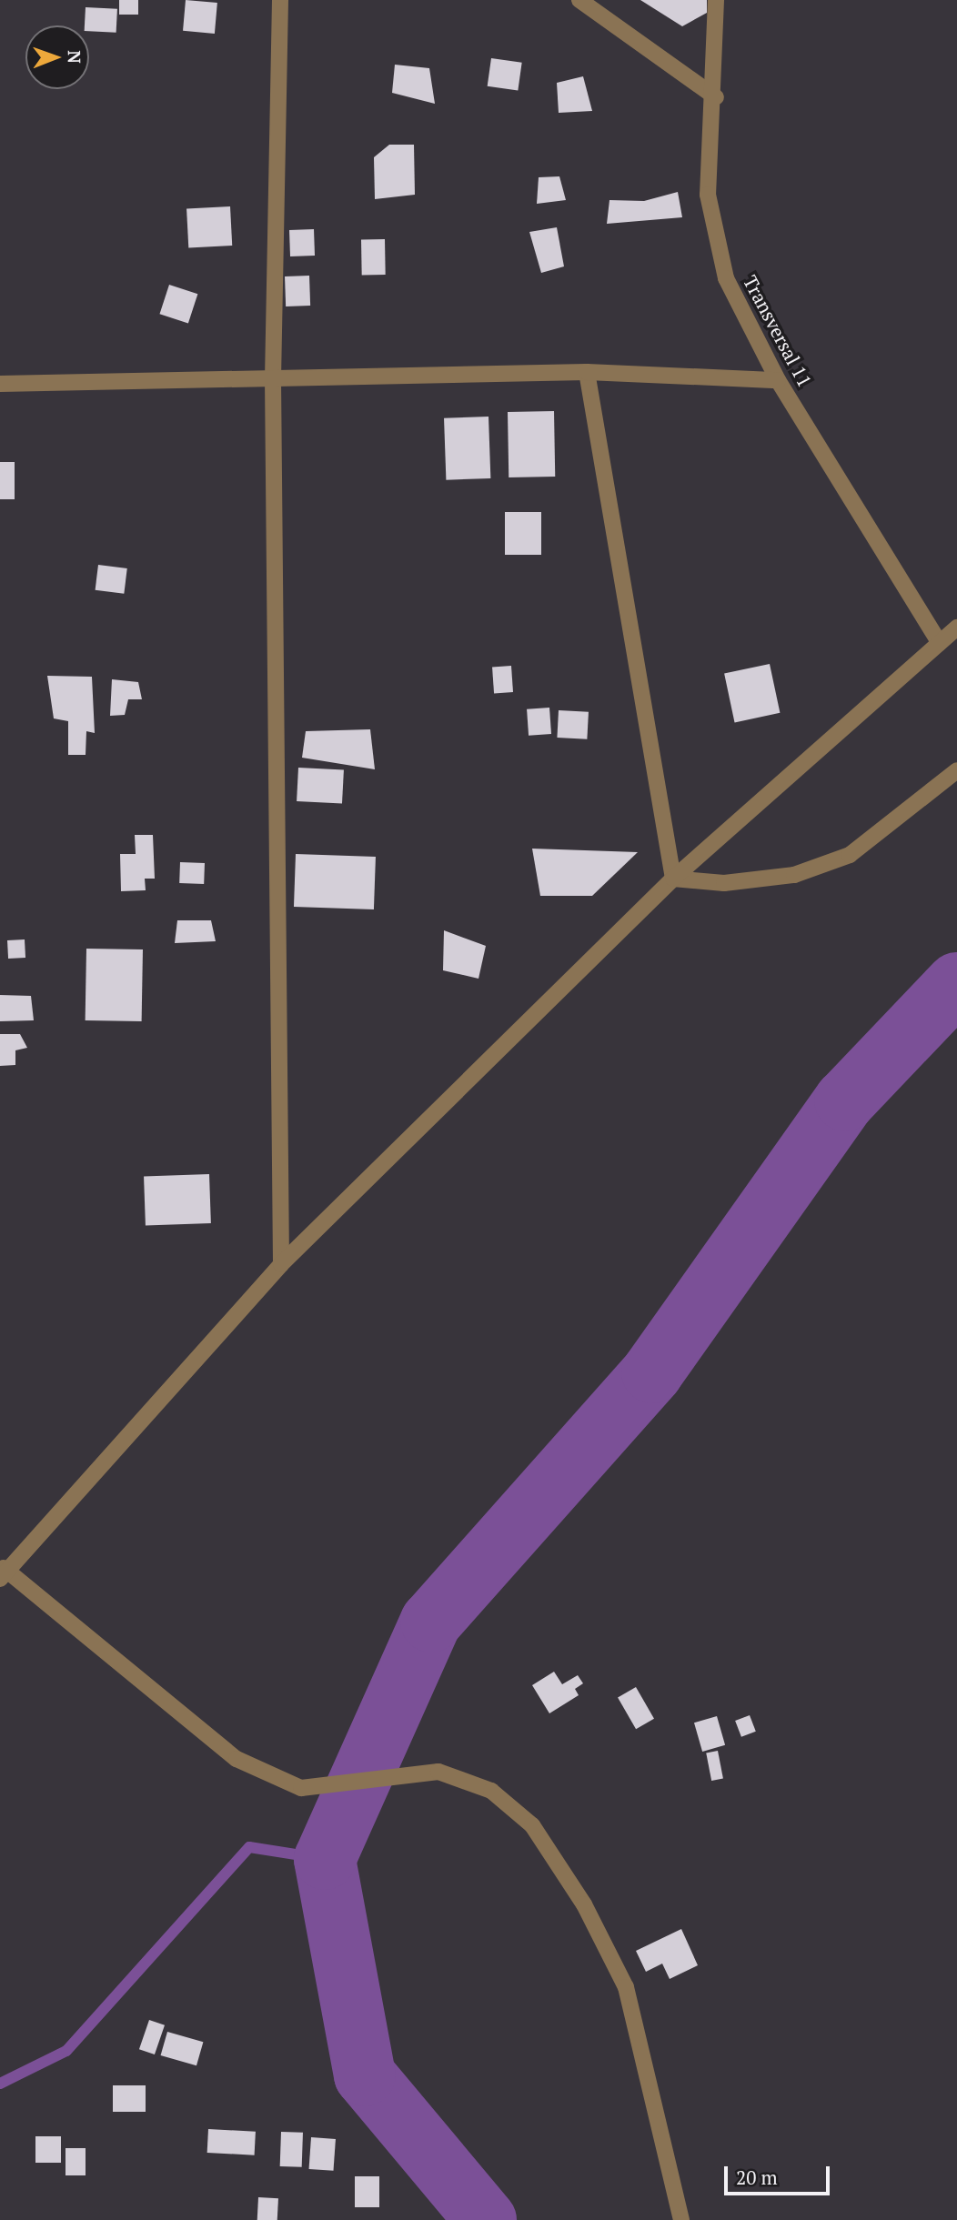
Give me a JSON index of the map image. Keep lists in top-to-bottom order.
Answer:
{
  "streets": {
    "street": ["Transversal 11"]
  },
  "scale_bar": "20 m",
  "north": "right"
}
